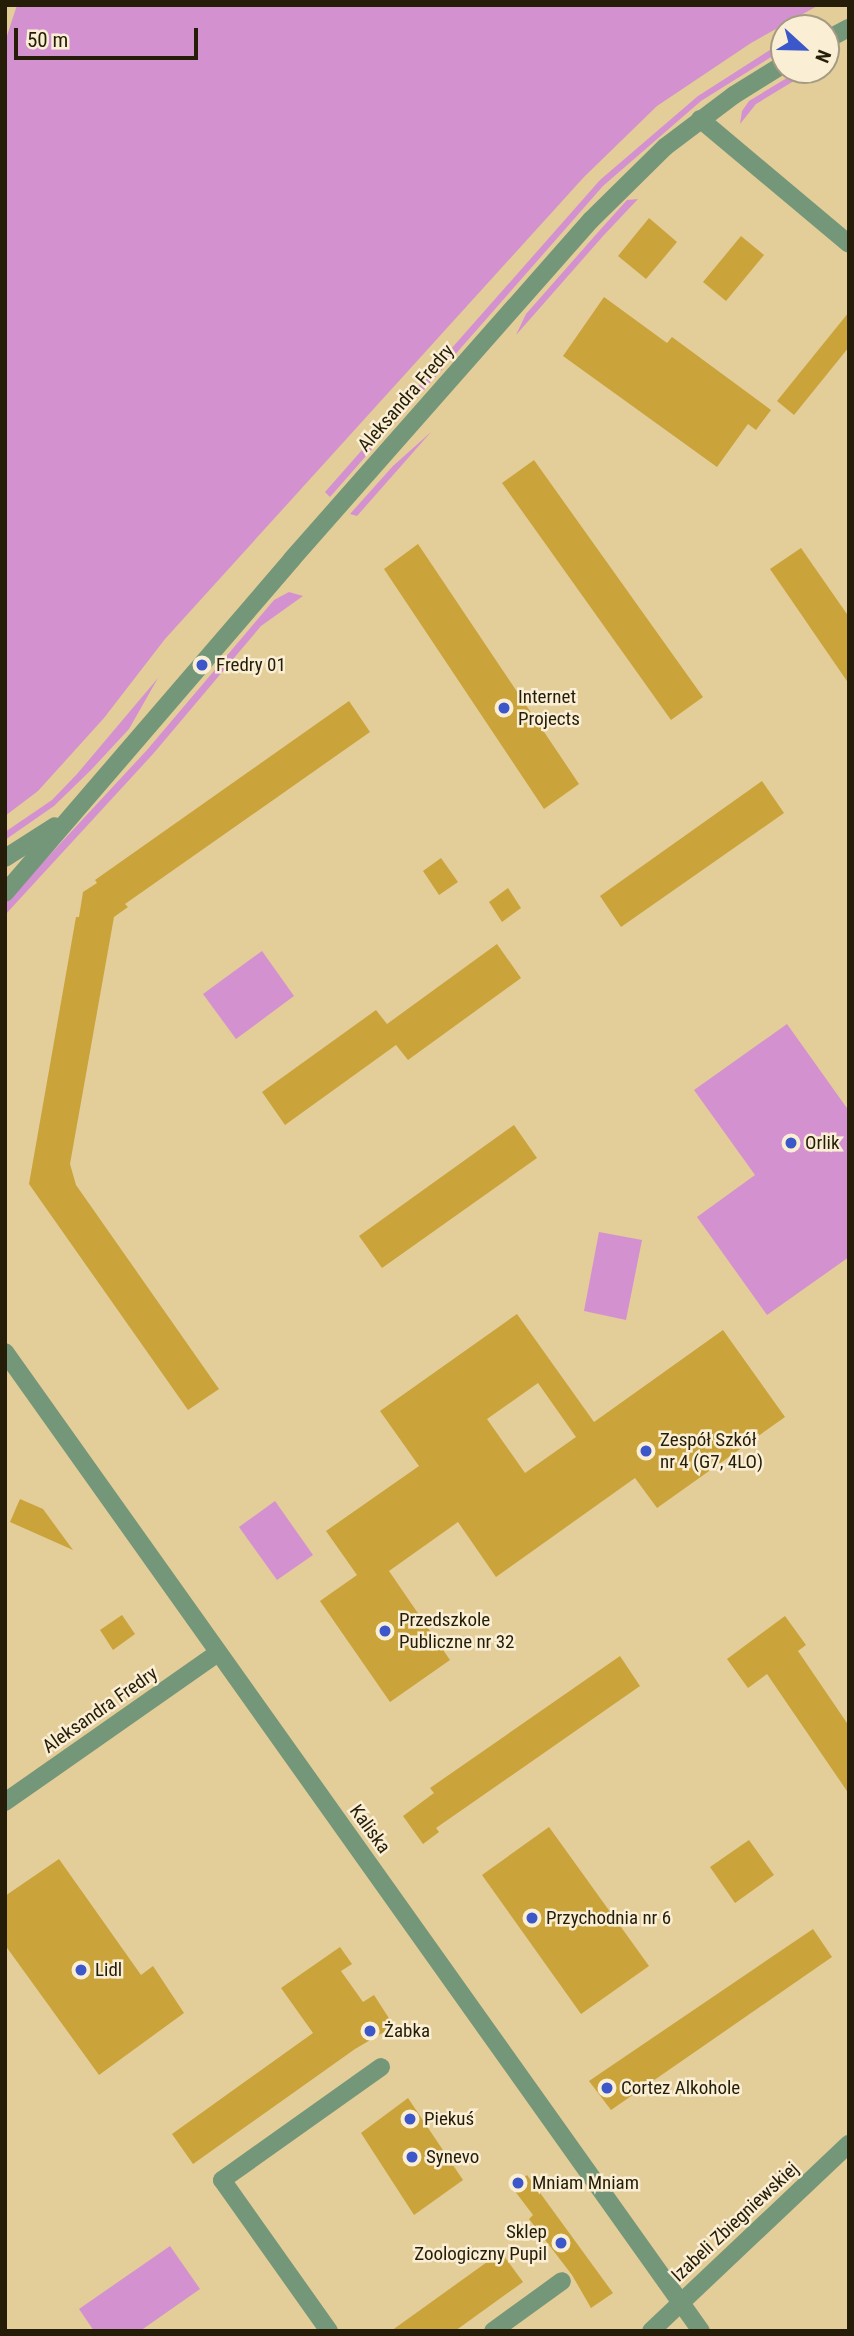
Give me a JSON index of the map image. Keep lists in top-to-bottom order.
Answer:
{
  "streets": {
    "street": ["Aleksandra Fredry", "Kaliska", "Izabeli Zbiegniewskiej"]
  },
  "crossings": [
    ["Aleksandra Fredry", "Kaliska"],
    ["Kaliska", "Izabeli Zbiegniewskiej"]
  ],
  "places": [
    "Fredry 01",
    "Internet Projects",
    "Orlik",
    "Zespół Szkół nr 4 (G7, 4LO)",
    "Przedszkole Publiczne nr 32",
    "Przychodnia nr 6",
    "Lidl",
    "Żabka",
    "Cortez Alkohole",
    "Piekuś",
    "Synevo",
    "Mniam Mniam",
    "Sklep Zoologiczny Pupil"
  ],
  "scale_bar": "50 m",
  "north": "right"
}
